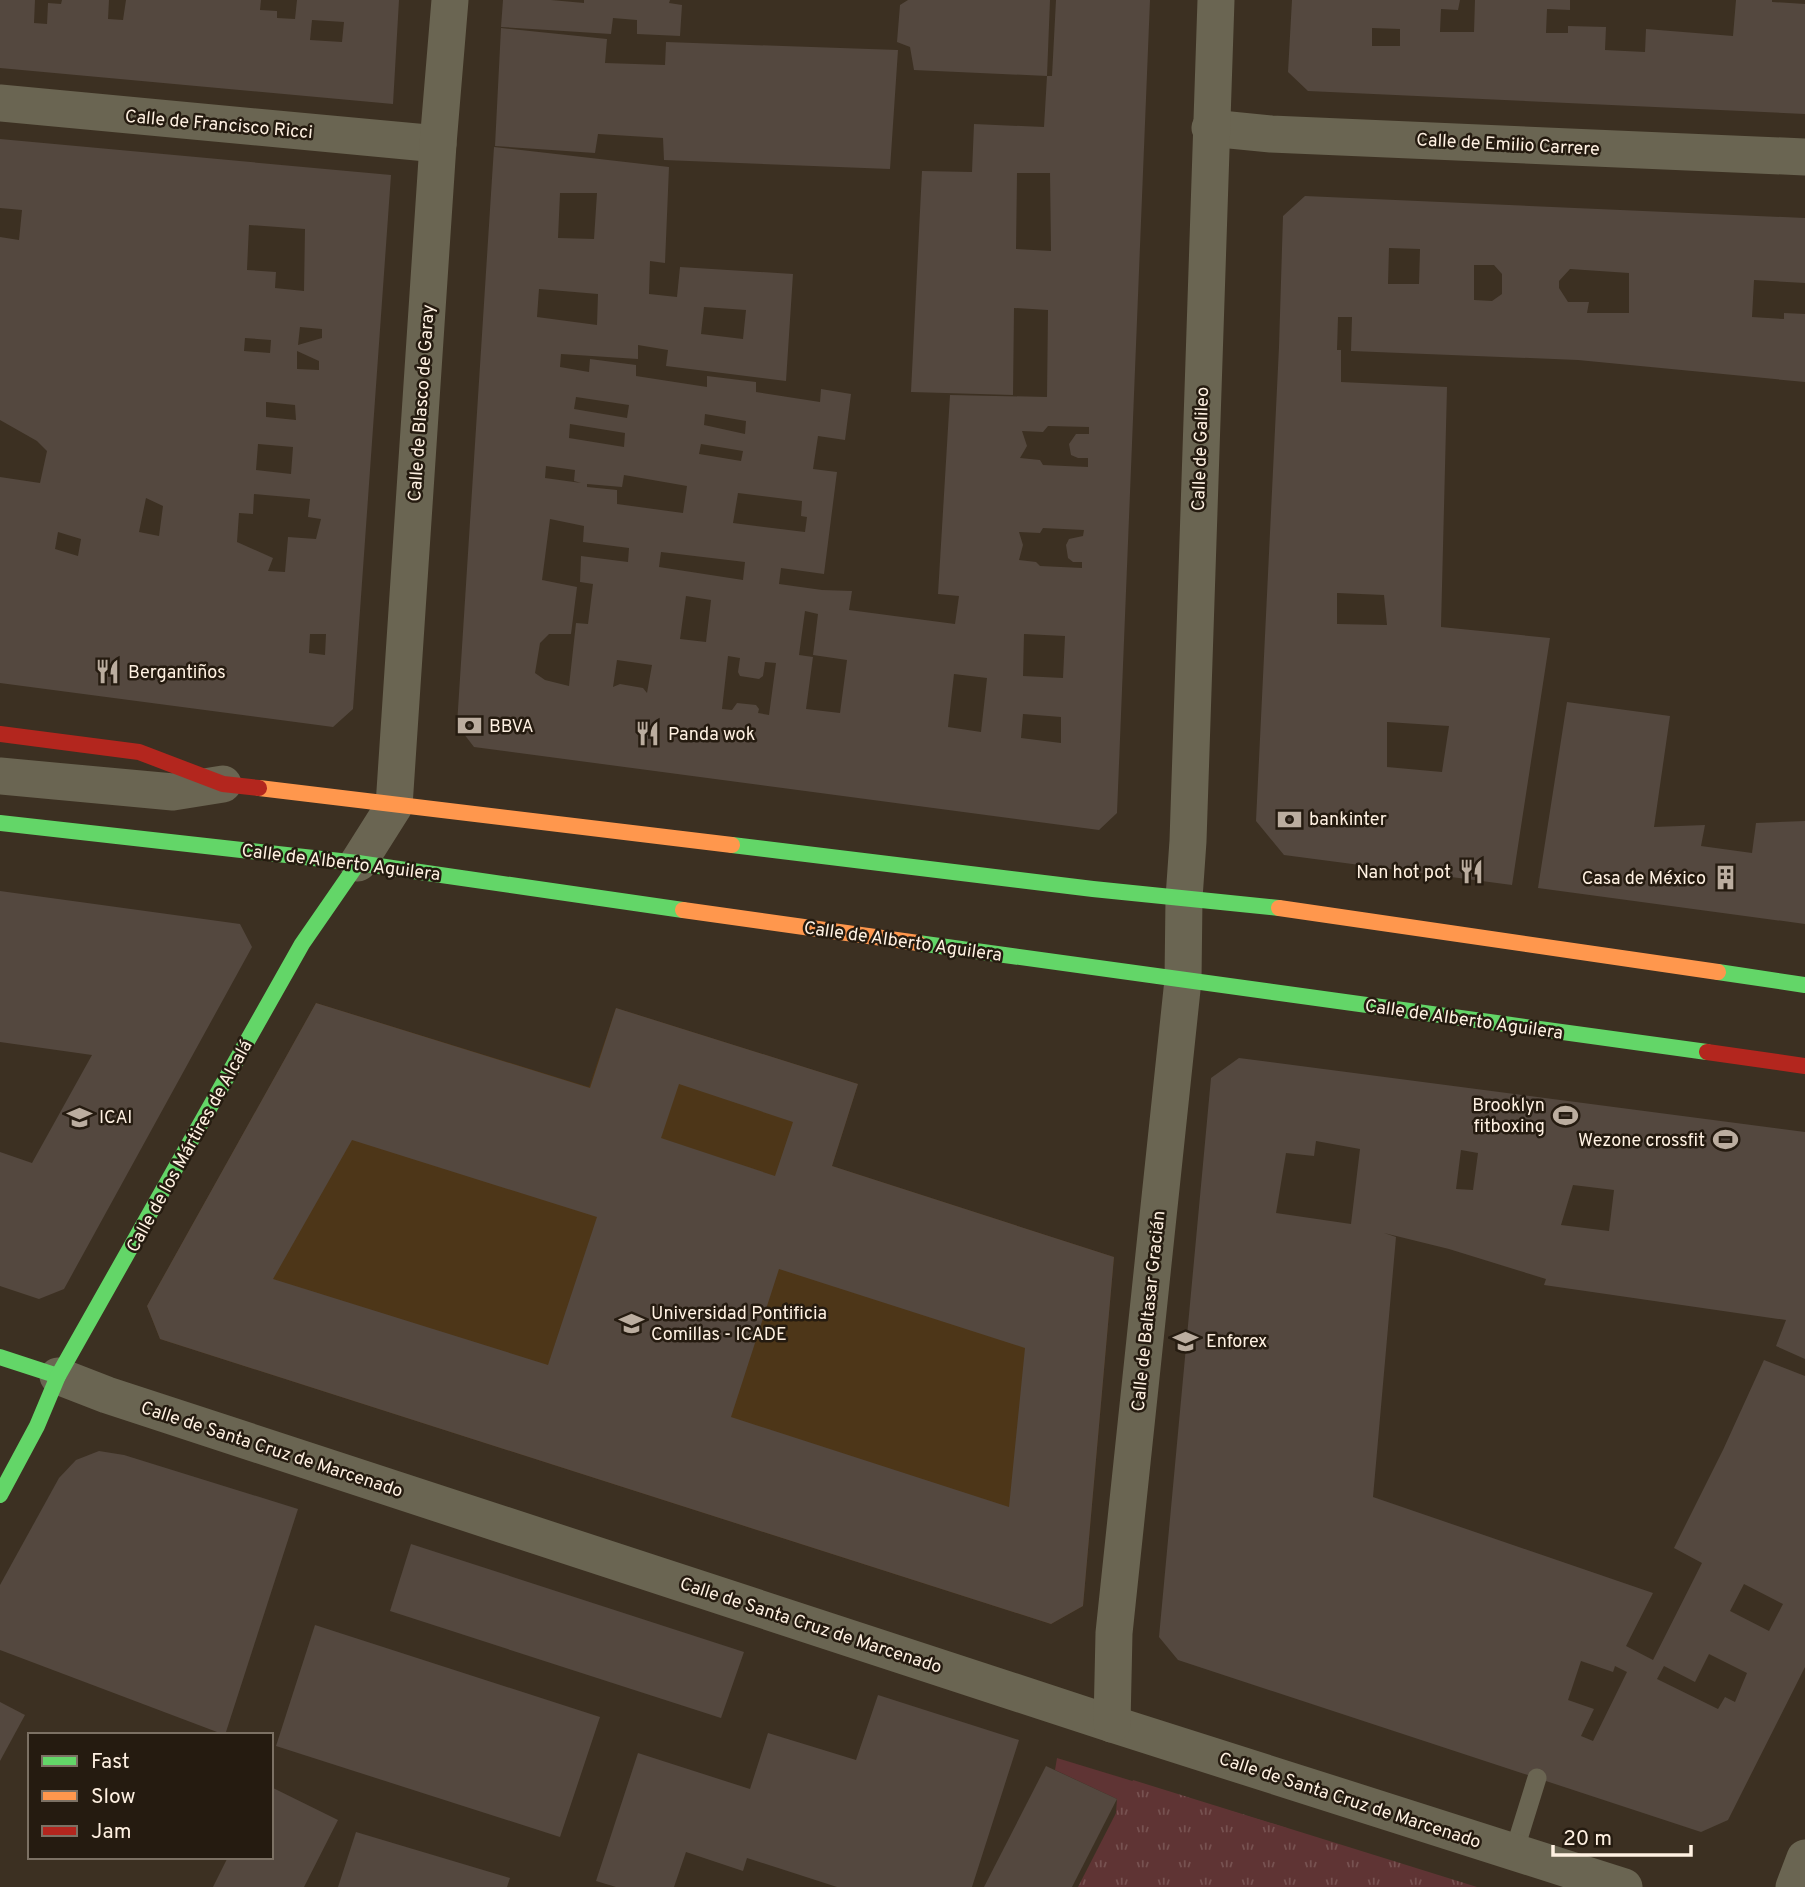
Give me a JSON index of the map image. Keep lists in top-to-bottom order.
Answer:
{
  "streets": {
    "main road": ["Calle de Alberto Aguilera", "Calle de los Mártires de Alcalá", "Calle de Santa Cruz de Marcenado"],
    "street": [
      "Calle de Francisco Ricci",
      "Calle de Emilio Carrere",
      "Calle de Blasco de Garay",
      "Calle de Galileo",
      "Calle de Baltasar Gracián"
    ]
  },
  "crossings": [
    ["Calle de Francisco Ricci", "Calle de Blasco de Garay"],
    ["Calle de Emilio Carrere", "Calle de Galileo"],
    ["Calle de Blasco de Garay", "Calle de los Mártires de Alcalá"],
    ["Calle de Galileo", "Calle de Baltasar Gracián"],
    ["Calle de Alberto Aguilera", "Calle de los Mártires de Alcalá"],
    ["Calle de Alberto Aguilera", "Calle de Baltasar Gracián"],
    ["Calle de los Mártires de Alcalá", "Calle de Santa Cruz de Marcenado"],
    ["Calle de Baltasar Gracián", "Calle de Santa Cruz de Marcenado"]
  ],
  "places": {
    "restaurant": ["Bergantiños", "Panda wok", "Nan hot pot"],
    "bank": ["BBVA", "bankinter"],
    "building": ["Casa de México"],
    "sports": ["Brooklyn fitboxing", "Wezone crossfit"],
    "school or university": ["ICAI", "Universidad Pontificia Comillas - ICADE", "Enforex"]
  },
  "legend": ["Fast", "Slow", "Jam"],
  "scale_bar": "20 m"
}
